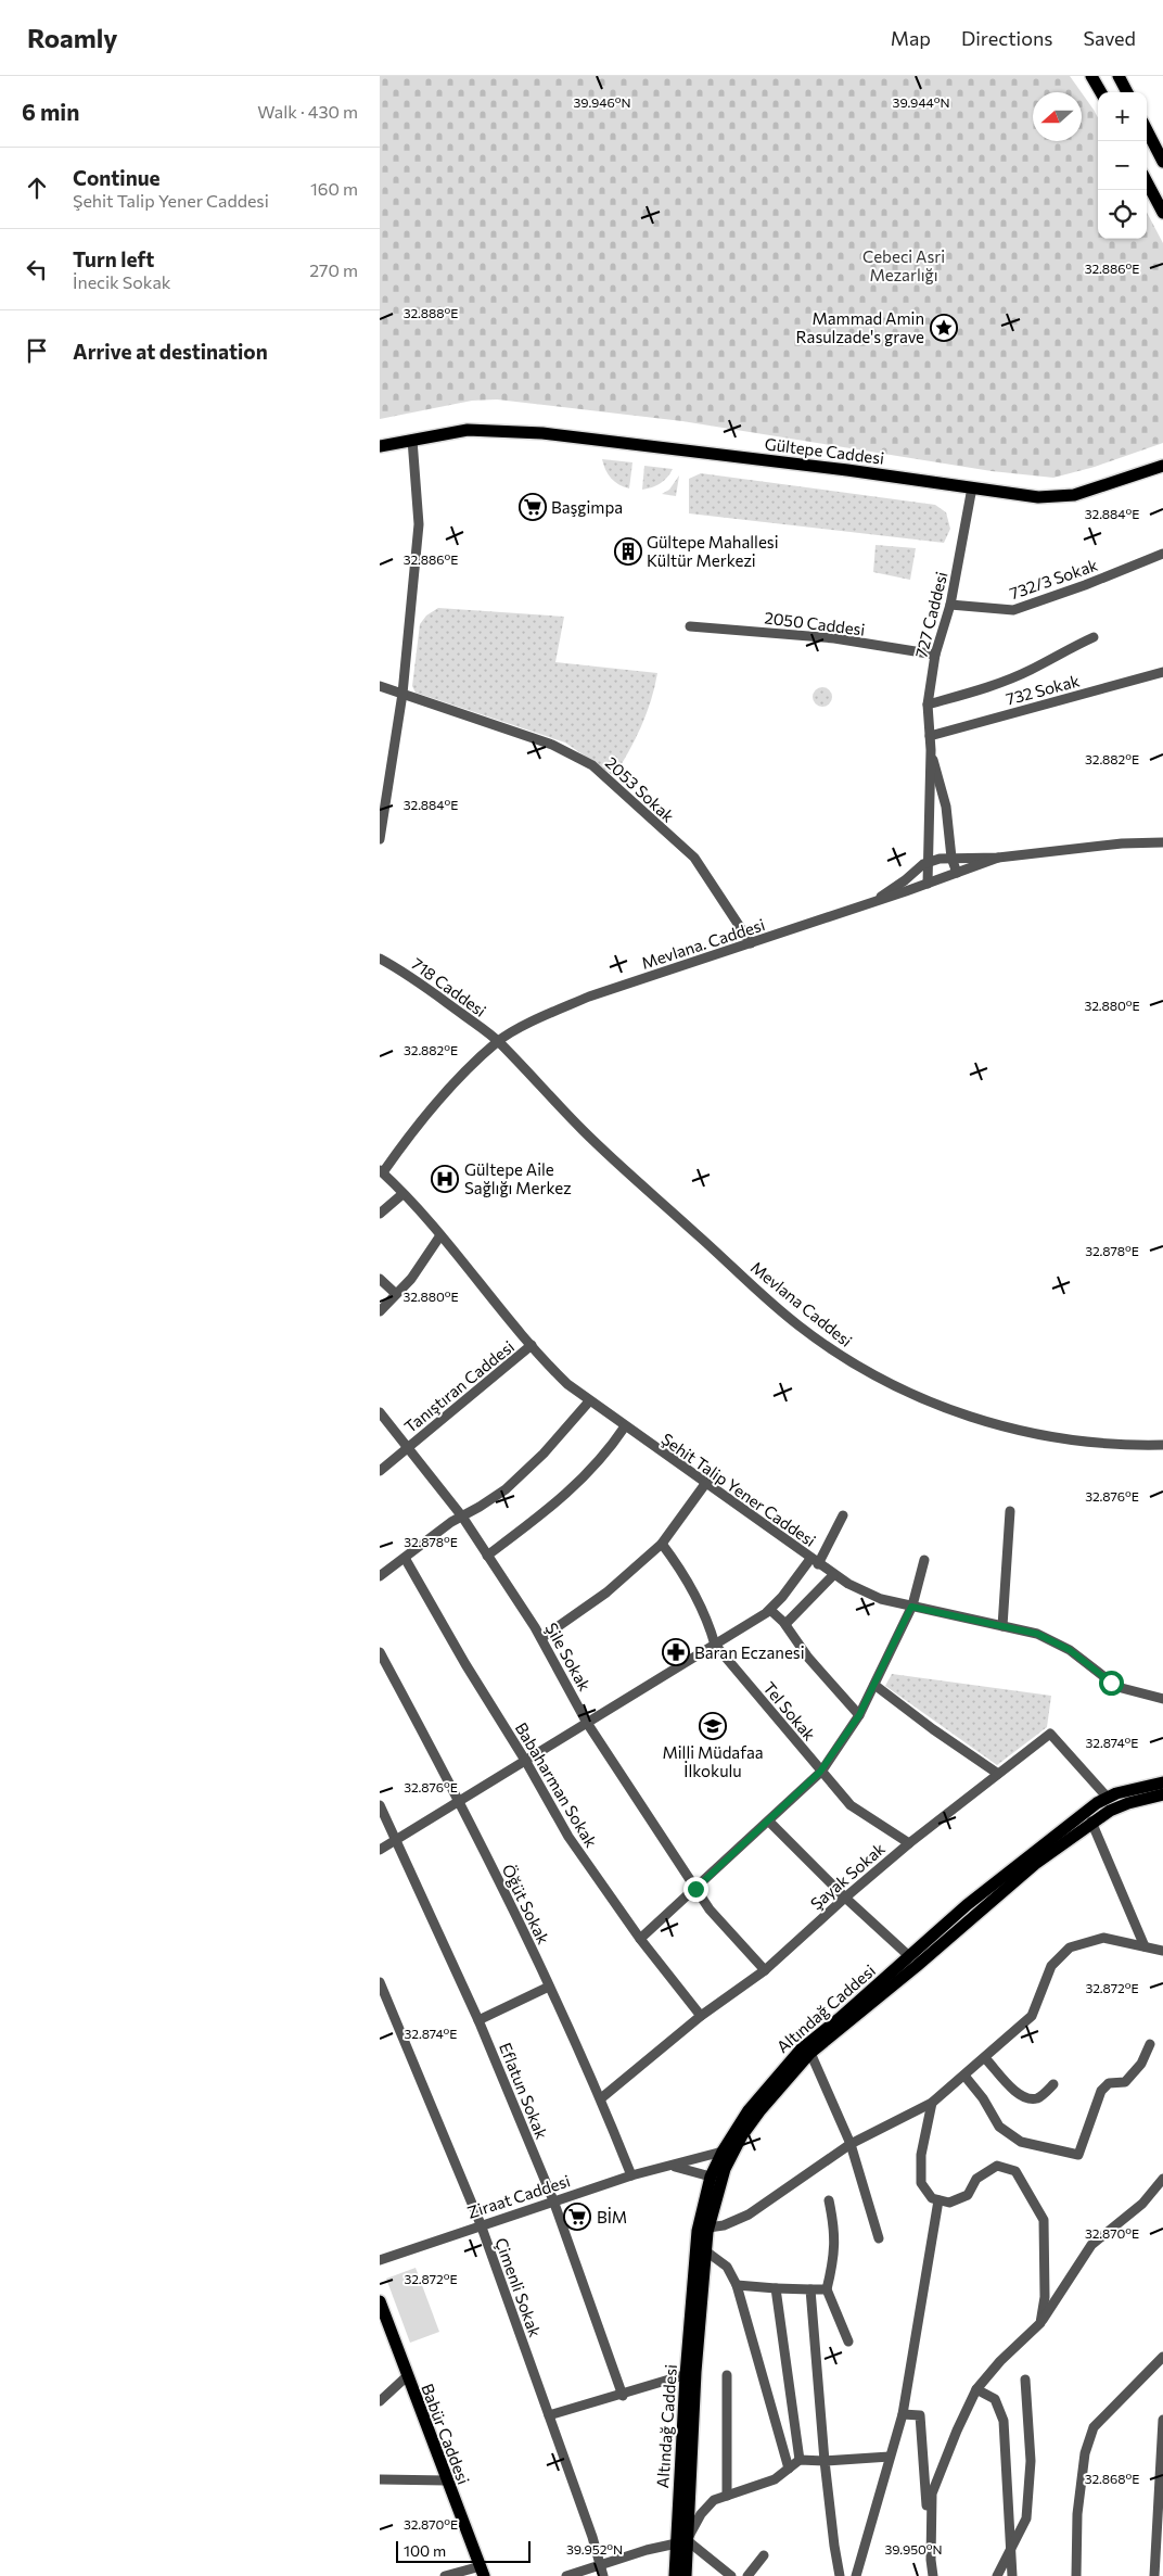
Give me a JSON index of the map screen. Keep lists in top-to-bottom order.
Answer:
{
  "streets": {
    "main road": ["Gültepe Caddesi", "Altındağ Caddesi", "Babür Caddesi"],
    "street": [
      "732/3 Sokak",
      "727 Caddesi",
      "2050 Caddesi",
      "732 Sokak",
      "2053 Sokak",
      "Mevlana. Caddesi",
      "718 Caddesi",
      "Mevlana Caddesi",
      "Tanıştıran Caddesi",
      "Şehit Talip Yener Caddesi",
      "Şile Sokak",
      "Tel Sokak",
      "Babaharman Sokak",
      "Şayak Sokak",
      "Öğüt Sokak",
      "Eflatun Sokak",
      "Ziraat Caddesi",
      "Çimenli Sokak"
    ]
  },
  "crossings": [
    ["Gültepe Caddesi", "727 Caddesi"],
    ["732/3 Sokak", "727 Caddesi"],
    ["727 Caddesi", "2050 Caddesi"],
    ["727 Caddesi", "732 Sokak"],
    ["727 Caddesi", "Mevlana. Caddesi"],
    ["2053 Sokak", "Mevlana. Caddesi"],
    ["Mevlana. Caddesi", "718 Caddesi"],
    ["Mevlana. Caddesi", "Mevlana Caddesi"],
    ["Mevlana. Caddesi", "Şehit Talip Yener Caddesi"],
    ["718 Caddesi", "Mevlana Caddesi"],
    ["Tanıştıran Caddesi", "Şehit Talip Yener Caddesi"],
    ["Tanıştıran Caddesi", "Şile Sokak"],
    ["Şile Sokak", "Şayak Sokak"],
    ["Tel Sokak", "Şayak Sokak"],
    ["Babaharman Sokak", "Şayak Sokak"],
    ["Şayak Sokak", "Öğüt Sokak"],
    ["Şayak Sokak", "Altındağ Caddesi"],
    ["Öğüt Sokak", "Ziraat Caddesi"],
    ["Altındağ Caddesi", "Ziraat Caddesi"],
    ["Eflatun Sokak", "Ziraat Caddesi"],
    ["Ziraat Caddesi", "Çimenli Sokak"]
  ],
  "parks": ["Cebeci Asri Mezarlığı"],
  "places": {
    "place": ["Mammad Amin Rasulzade's grave"],
    "supermarket": ["Başgimpa", "BİM"],
    "building": ["Gültepe Mahallesi Kültür Merkezi"],
    "hospital": ["Gültepe Aile Sağlığı Merkez"],
    "pharmacy": ["Baran Eczanesi"],
    "school or university": ["Milli Müdafaa İlkokulu"]
  },
  "scale_bar": "100 m",
  "north": "left",
  "page": {
    "header": "Roamly",
    "nav": ["Map", "Directions", "Saved"],
    "heading": ["6 min", "Walk · 430 m"],
    "map_buttons": ["+", "−"],
    "list": [
      ["Continue", "Şehit Talip Yener Caddesi", "160 m"],
      ["Turn left", "İnecik Sokak", "270 m"],
      "Arrive at destination"
    ],
    "scale": "100 m"
  },
  "coordinates": [
    "39.946°N",
    "39.944°N",
    "32.886°E",
    "32.888°E",
    "32.884°E",
    "32.882°E",
    "32.880°E",
    "32.878°E",
    "32.876°E",
    "32.874°E",
    "32.872°E",
    "32.870°E",
    "32.868°E",
    "39.952°N",
    "39.950°N"
  ]
}
